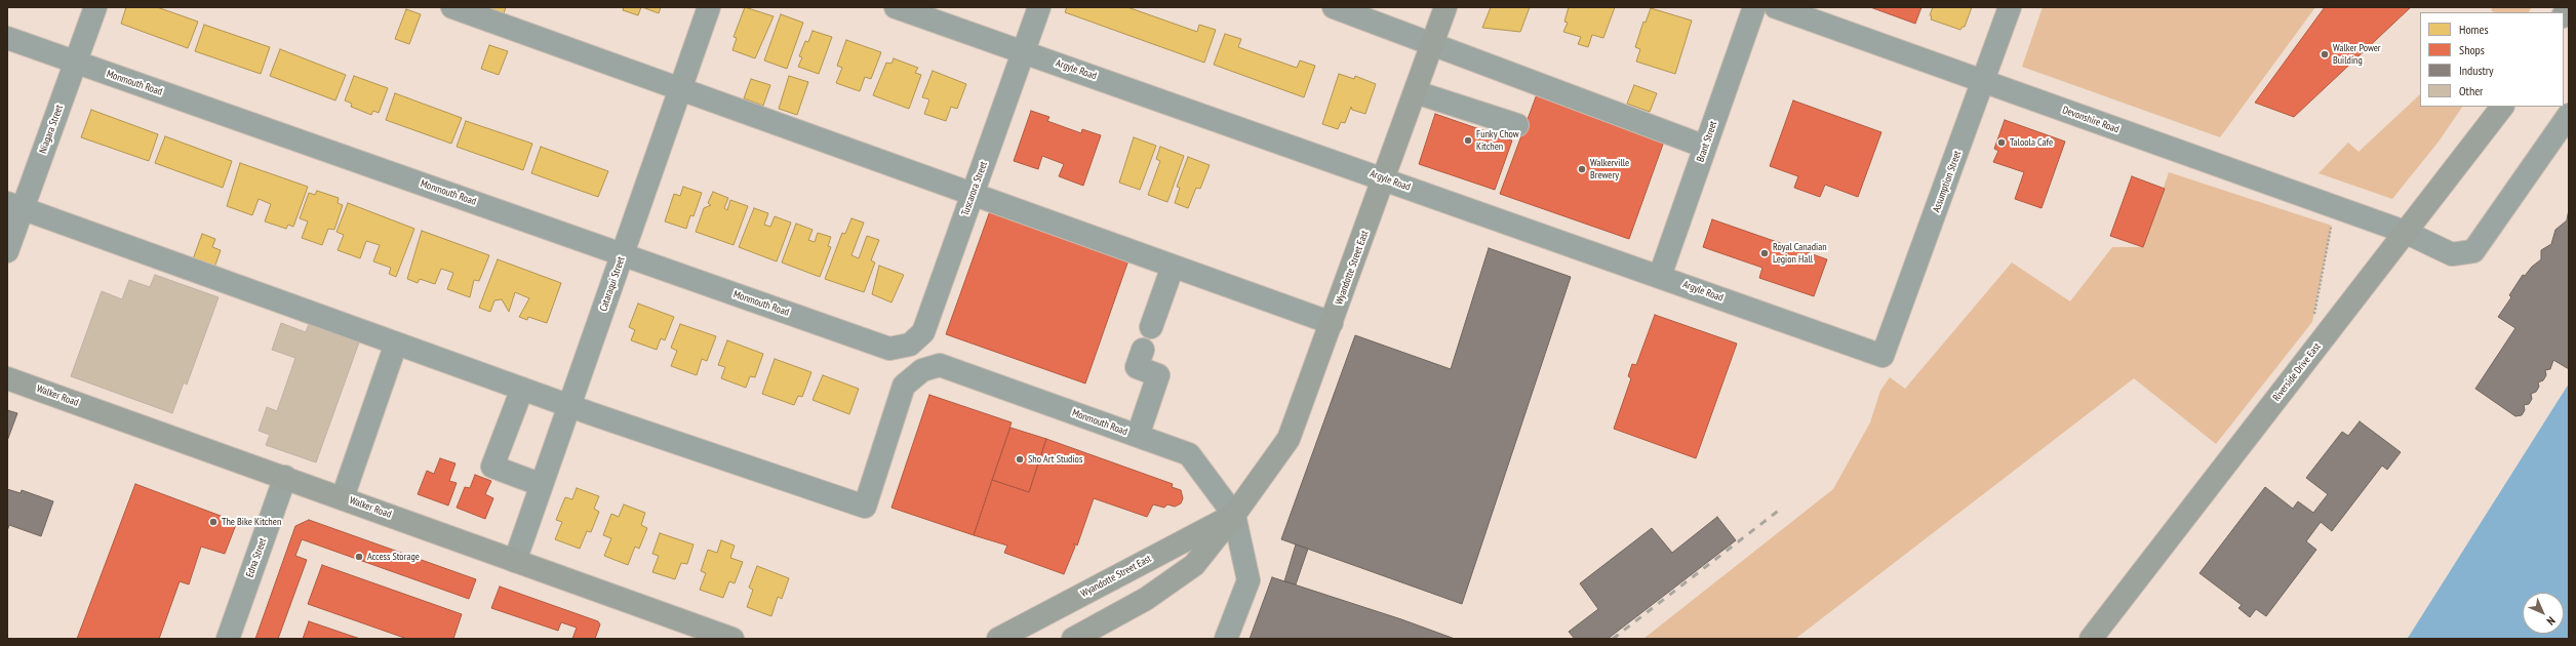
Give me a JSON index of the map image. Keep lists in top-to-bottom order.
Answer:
{
  "streets": {
    "main road": ["Wyandotte Street East", "Riverside Drive East", "Walker Road"],
    "street": [
      "Argyle Road",
      "Monmouth Road",
      "Devonshire Road",
      "Niagara Street",
      "Brant Street",
      "Assumption Street",
      "Tuscarora Street",
      "Cataraqui Street",
      "Edna Street"
    ]
  },
  "crossings": [
    ["Argyle Road", "Brant Street"],
    ["Argyle Road", "Assumption Street"],
    ["Argyle Road", "Tuscarora Street"],
    ["Argyle Road", "Wyandotte Street East"],
    ["Monmouth Road", "Niagara Street"],
    ["Monmouth Road", "Tuscarora Street"],
    ["Monmouth Road", "Wyandotte Street East"],
    ["Monmouth Road", "Cataraqui Street"],
    ["Devonshire Road", "Assumption Street"],
    ["Devonshire Road", "Riverside Drive East"],
    ["Cataraqui Street", "Walker Road"],
    ["Walker Road", "Edna Street"]
  ],
  "places": [
    "Walker Power Building",
    "Funky Chow Kitchen",
    "Taloola Cafe",
    "Walkerville Brewery",
    "Royal Canadian Legion Hall",
    "Sho Art Studios",
    "The Bike Kitchen",
    "Access Storage"
  ],
  "legend": [
    "Homes",
    "Shops",
    "Industry",
    "Other"
  ],
  "north": "bottom right"
}
